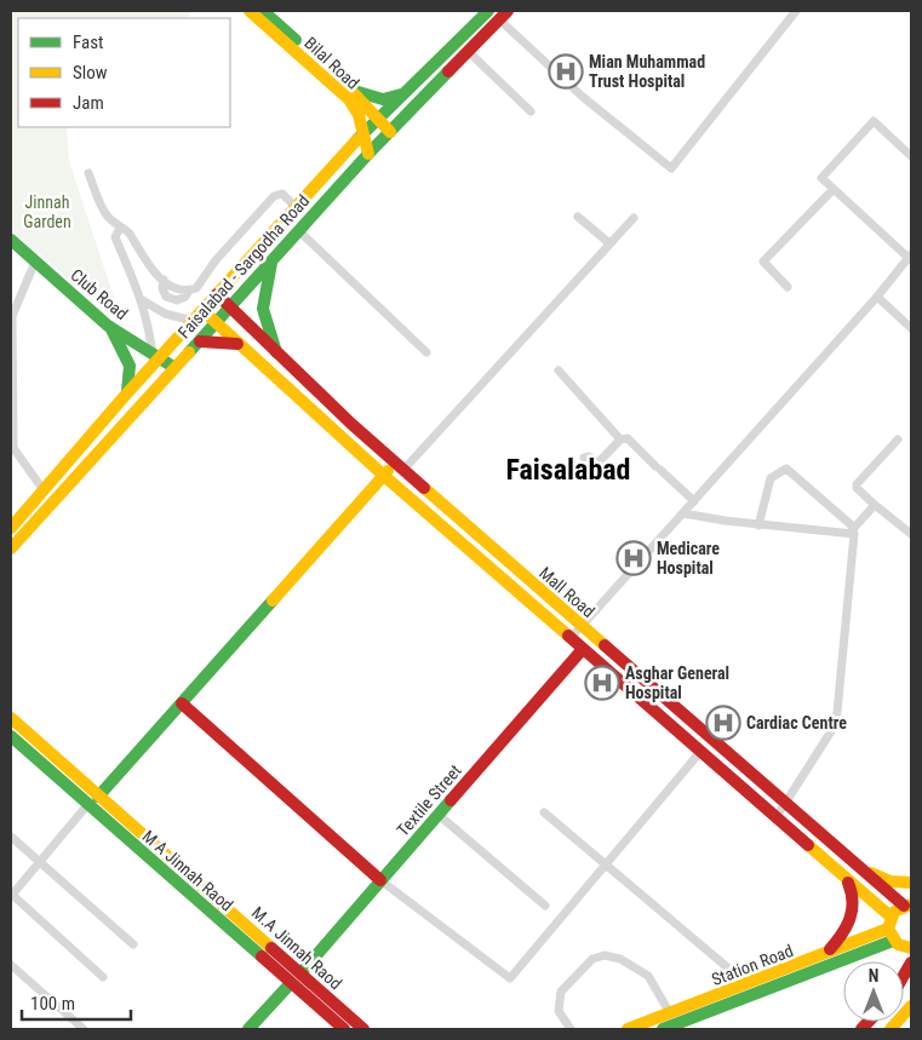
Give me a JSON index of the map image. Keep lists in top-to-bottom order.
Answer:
{
  "streets": {
    "main road": [
      "Bilal Road",
      "Faisalabad - Sargodha Road",
      "Club Road",
      "Mall Road",
      "Textile Street",
      "M A Jinnah Raod",
      "M.A Jinnah Raod",
      "Station Road"
    ]
  },
  "crossings": [
    ["Bilal Road", "Faisalabad - Sargodha Road"],
    ["Faisalabad - Sargodha Road", "Club Road"],
    ["Faisalabad - Sargodha Road", "Mall Road"],
    ["Mall Road", "Textile Street"],
    ["Mall Road", "Station Road"],
    ["Textile Street", "M.A Jinnah Raod"]
  ],
  "districts": ["Faisalabad"],
  "parks": ["Jinnah Garden"],
  "places": {
    "hospital": [
      "Mian Muhammad Trust Hospital",
      "Medicare Hospital",
      "Asghar General Hospital",
      "Cardiac Centre"
    ]
  },
  "legend": ["Fast", "Slow", "Jam"],
  "scale_bar": "100 m",
  "north": "top"
}
